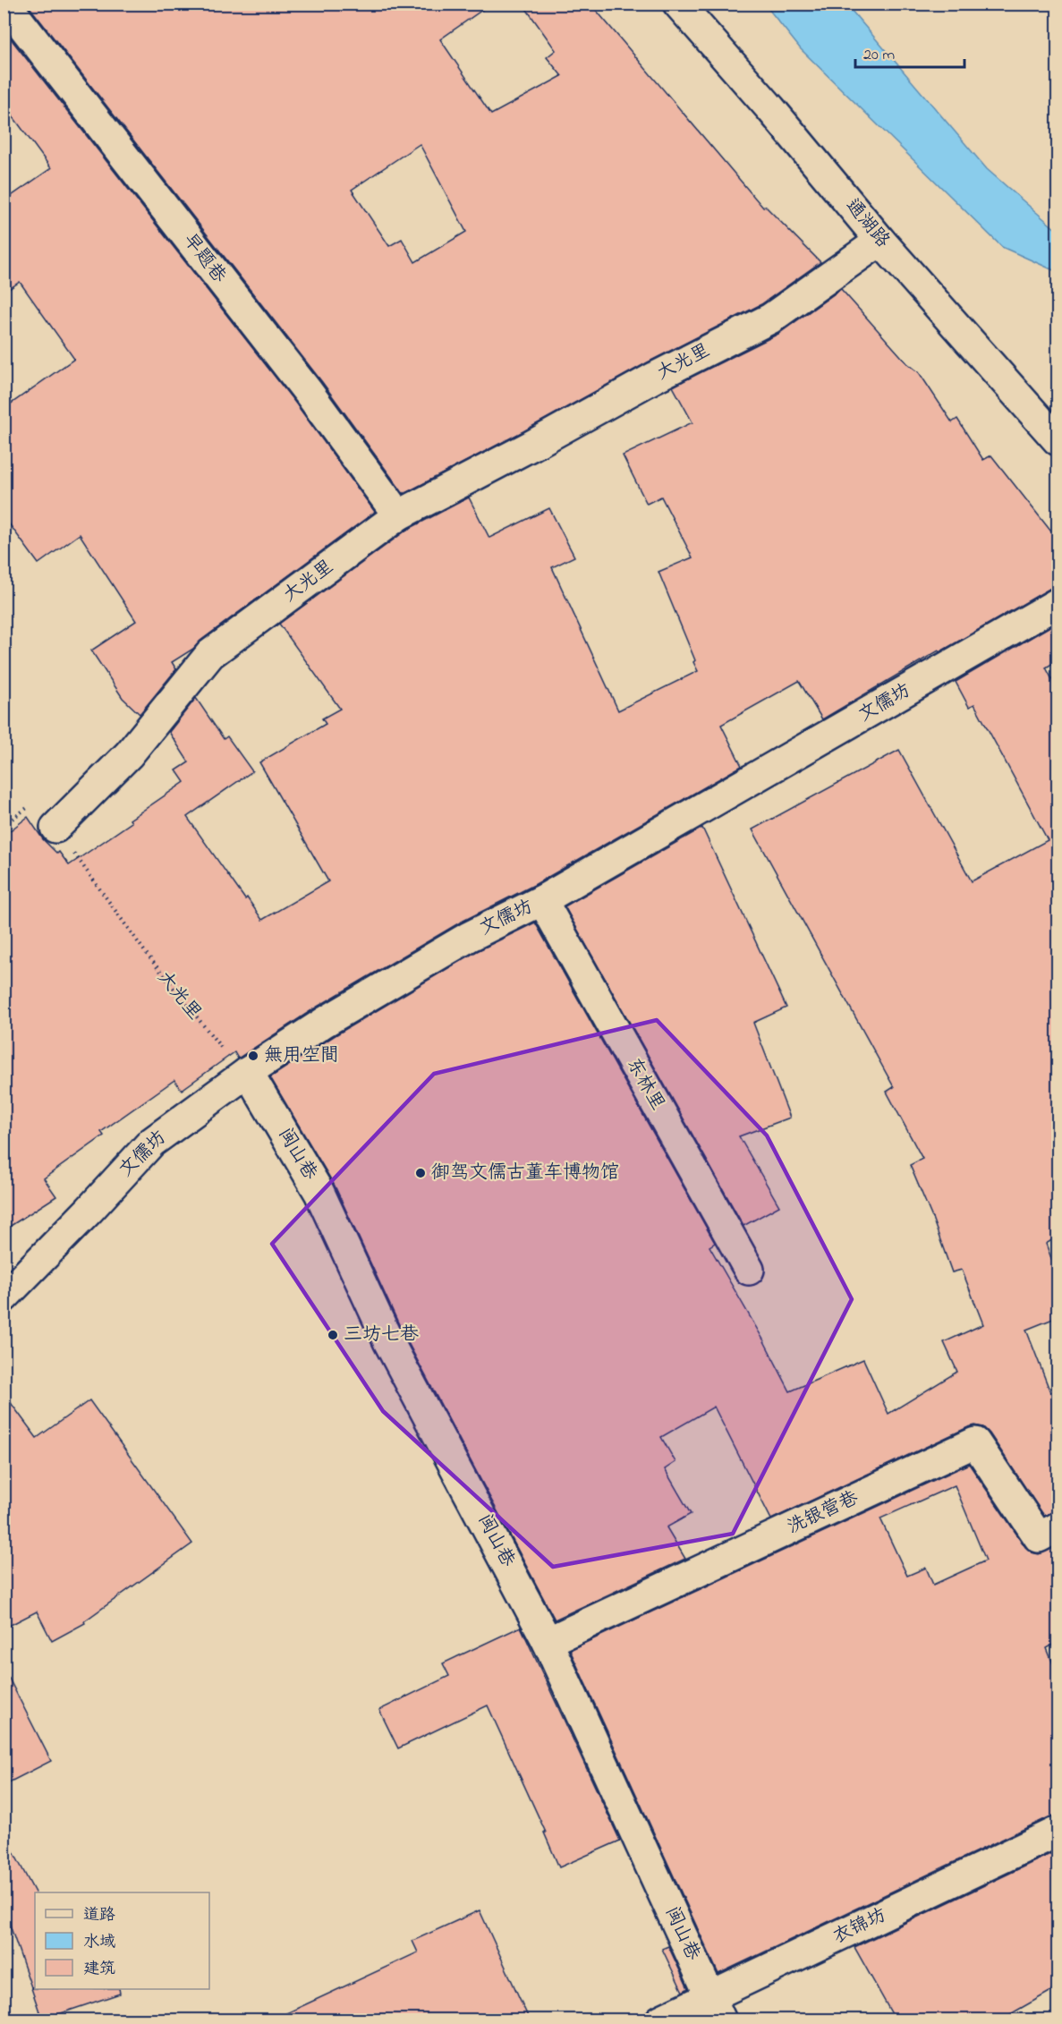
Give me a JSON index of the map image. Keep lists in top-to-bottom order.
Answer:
{
  "streets": {
    "street": [
      "通湖路",
      "早题巷",
      "大光里",
      "文儒坊",
      "东林里",
      "闽山巷",
      "洗银营巷",
      "衣锦坊"
    ]
  },
  "crossings": [
    ["通湖路", "大光里"],
    ["早题巷", "大光里"],
    ["大光里", "文儒坊"],
    ["大光里", "闽山巷"],
    ["文儒坊", "东林里"],
    ["文儒坊", "闽山巷"],
    ["闽山巷", "洗银营巷"],
    ["闽山巷", "衣锦坊"]
  ],
  "places": ["無用空間", "御驾文儒古董车博物馆", "三坊七巷"],
  "legend": ["道路", "水域", "建筑"],
  "scale_bar": "20 m"
}
